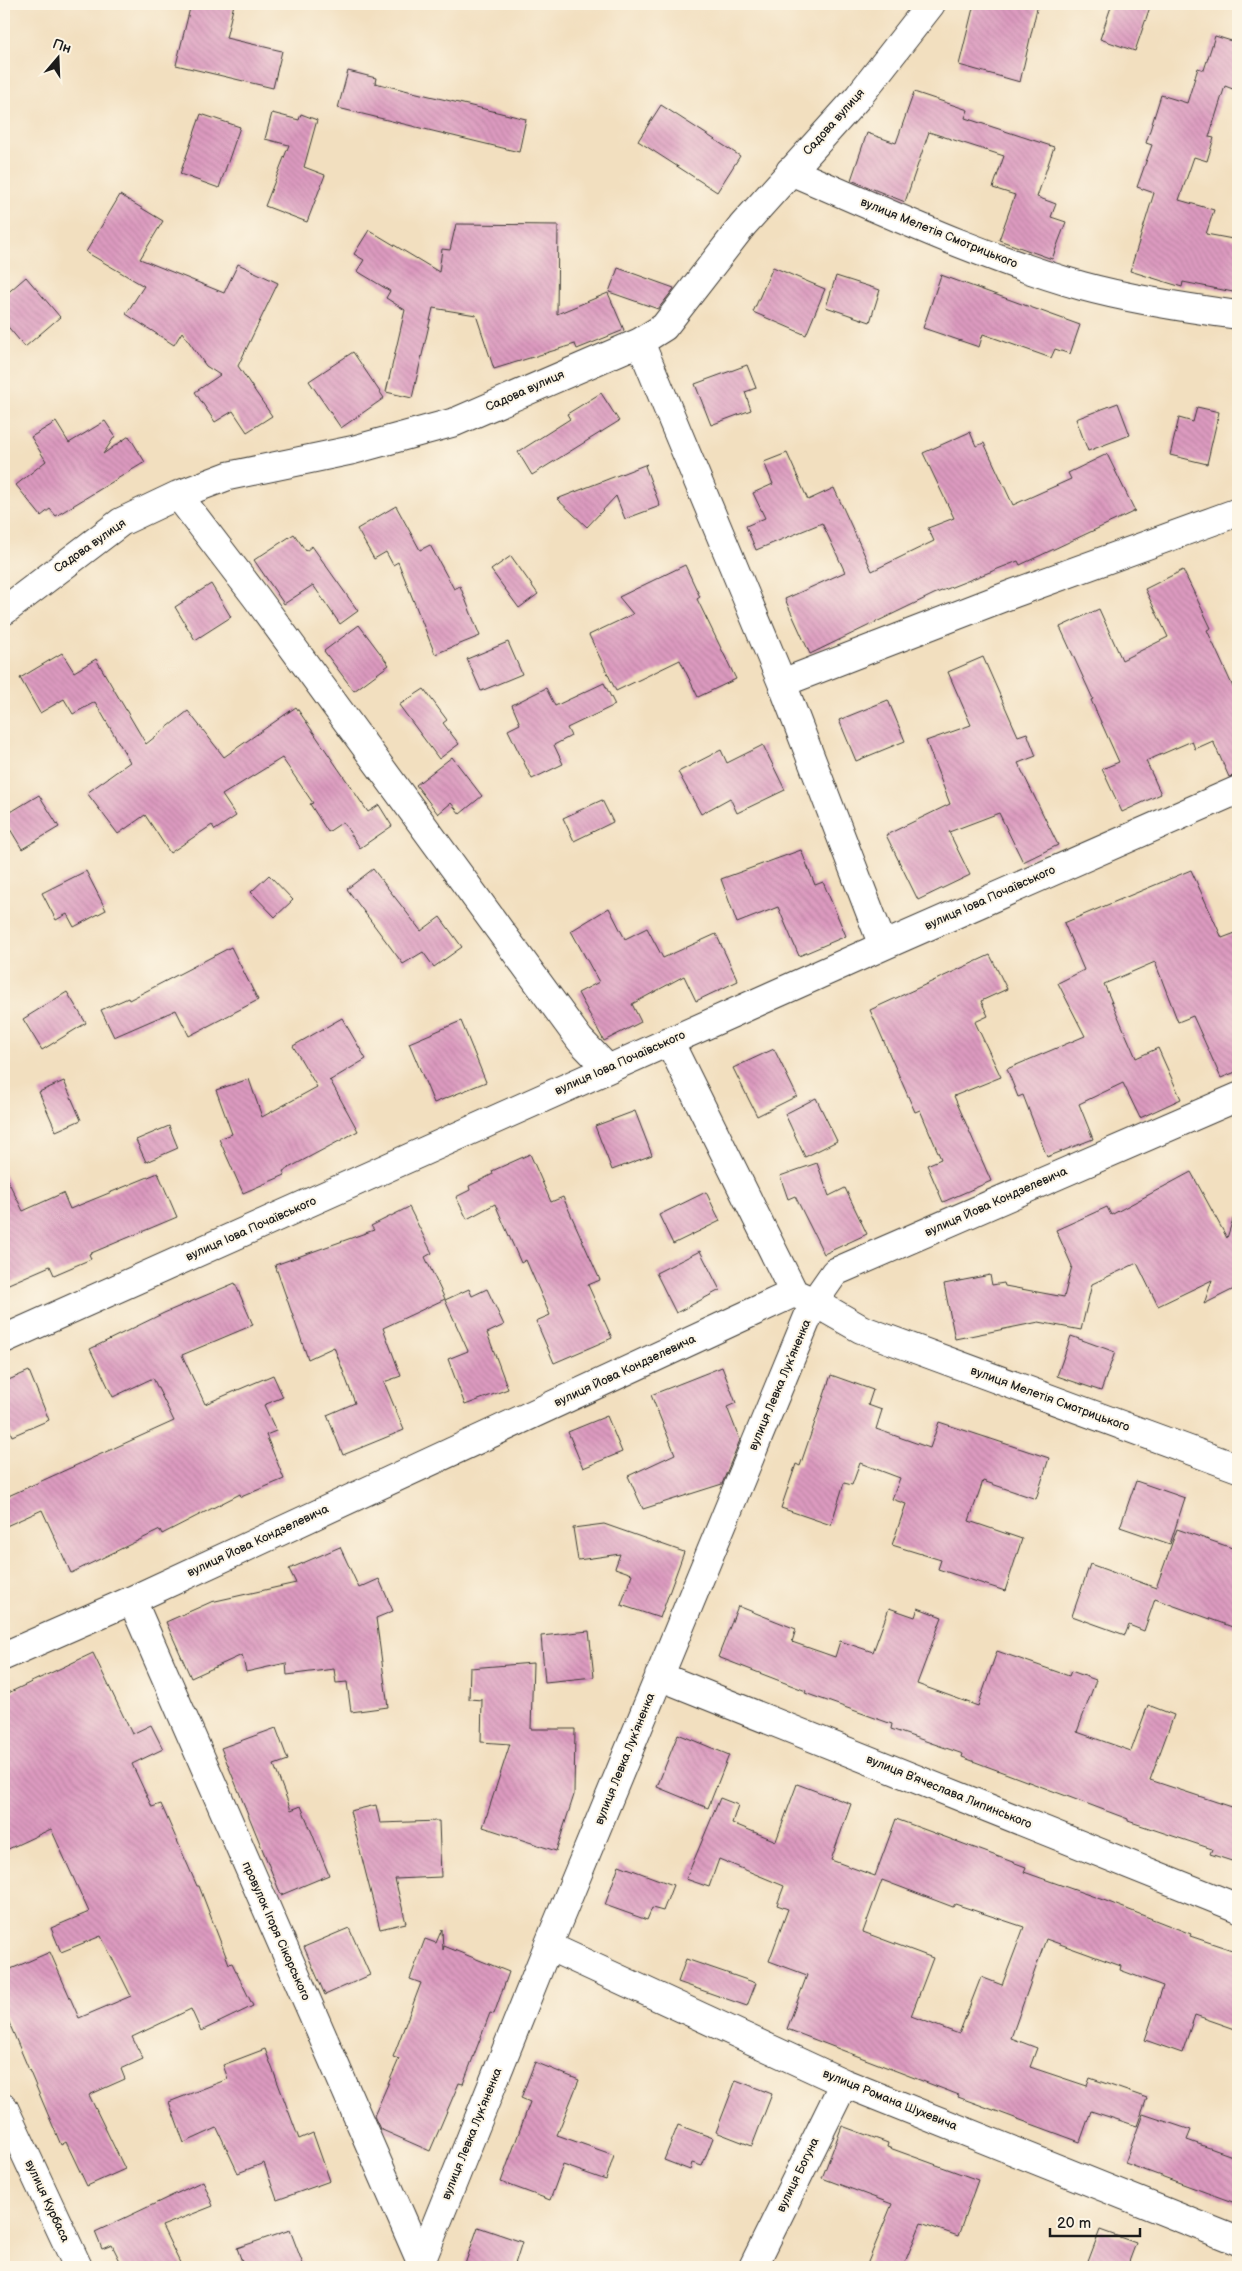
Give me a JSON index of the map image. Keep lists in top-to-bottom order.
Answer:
{
  "streets": {
    "street": [
      "Садова вулиця",
      "вулиця Мелетія Смотрицького",
      "вулиця Іова Почаївського",
      "вулиця Йова Кондзелевича",
      "вулиця Левка Лукʼяненка",
      "вулиця Вʼячеслава Липинського",
      "провулок Ігоря Сікорського",
      "вулиця Романа Шухевича",
      "вулиця Богуна",
      "вулиця Курбаса"
    ]
  },
  "crossings": [
    ["Садова вулиця", "вулиця Мелетія Смотрицького"],
    ["вулиця Мелетія Смотрицького", "вулиця Левка Лукʼяненка"],
    ["вулиця Йова Кондзелевича", "вулиця Левка Лукʼяненка"],
    ["вулиця Йова Кондзелевича", "провулок Ігоря Сікорського"],
    ["вулиця Левка Лукʼяненка", "вулиця Вʼячеслава Липинського"],
    ["вулиця Левка Лукʼяненка", "провулок Ігоря Сікорського"],
    ["вулиця Левка Лукʼяненка", "вулиця Романа Шухевича"],
    ["вулиця Романа Шухевича", "вулиця Богуна"]
  ],
  "scale_bar": "20 m",
  "north": "top"
}
